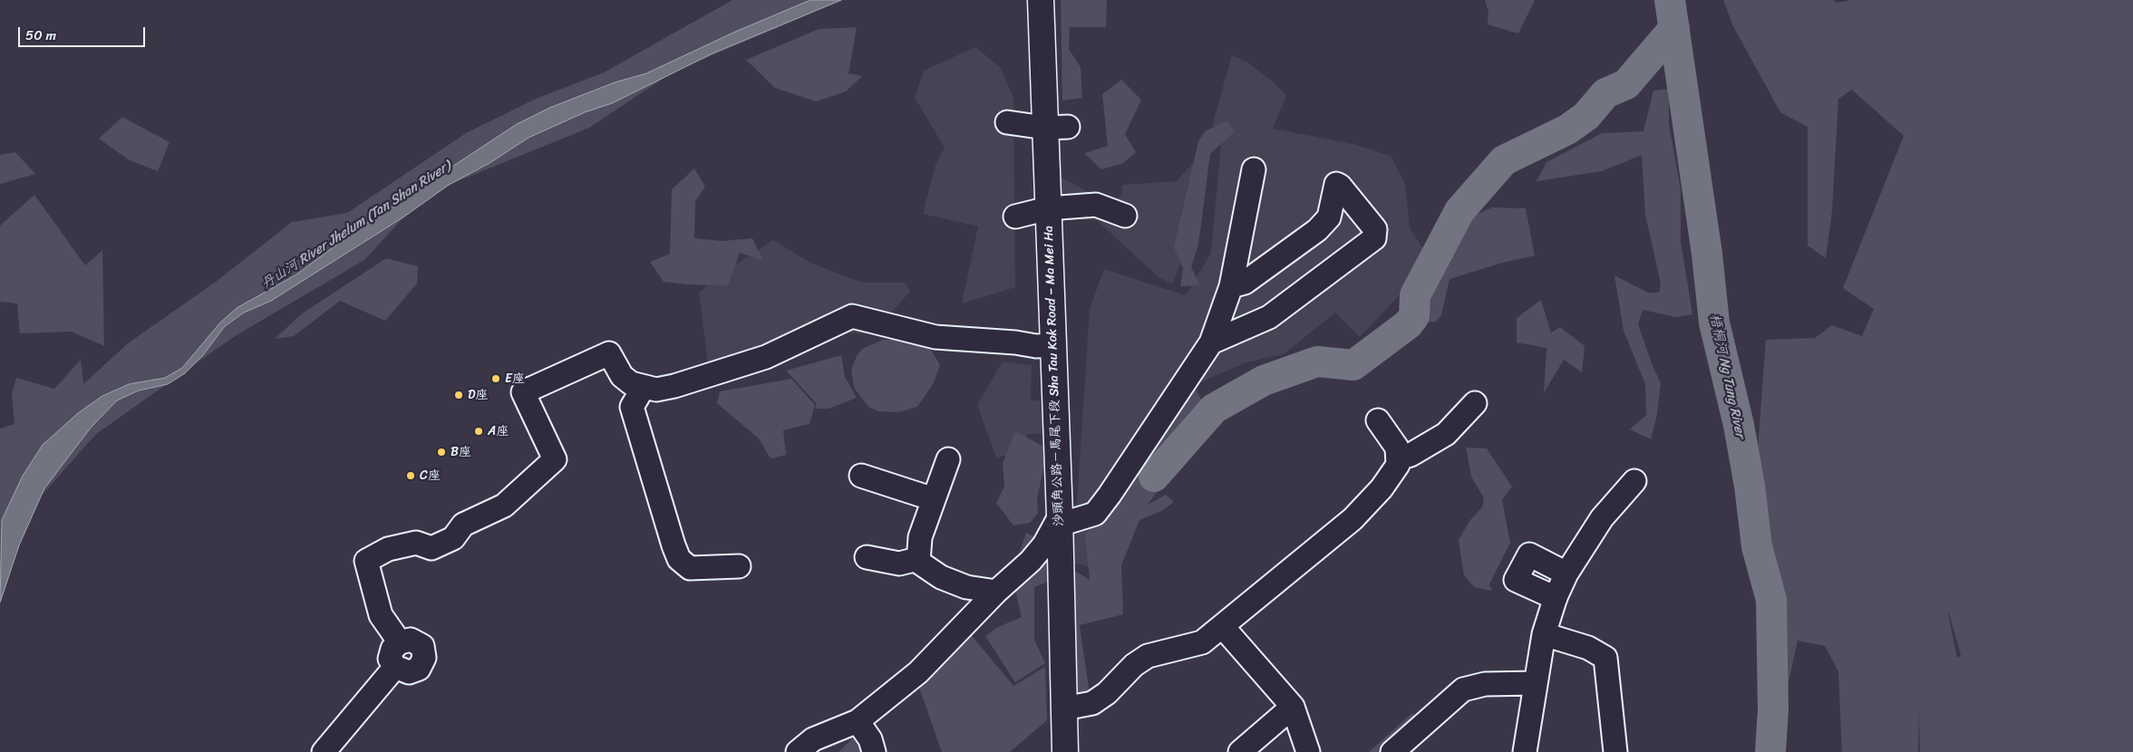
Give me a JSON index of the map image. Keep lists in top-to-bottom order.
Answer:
{
  "streets": {
    "main road": ["沙頭角公路－馬尾下段 Sha Tau Kok Road – Ma Mei Ha"]
  },
  "water": ["丹山河 River Jhelum (Tan Shan River)", "梧桐河 Ng Tung River"],
  "places": [
    "E座",
    "D座",
    "A座",
    "B座",
    "C座"
  ],
  "scale_bar": "50 m"
}
